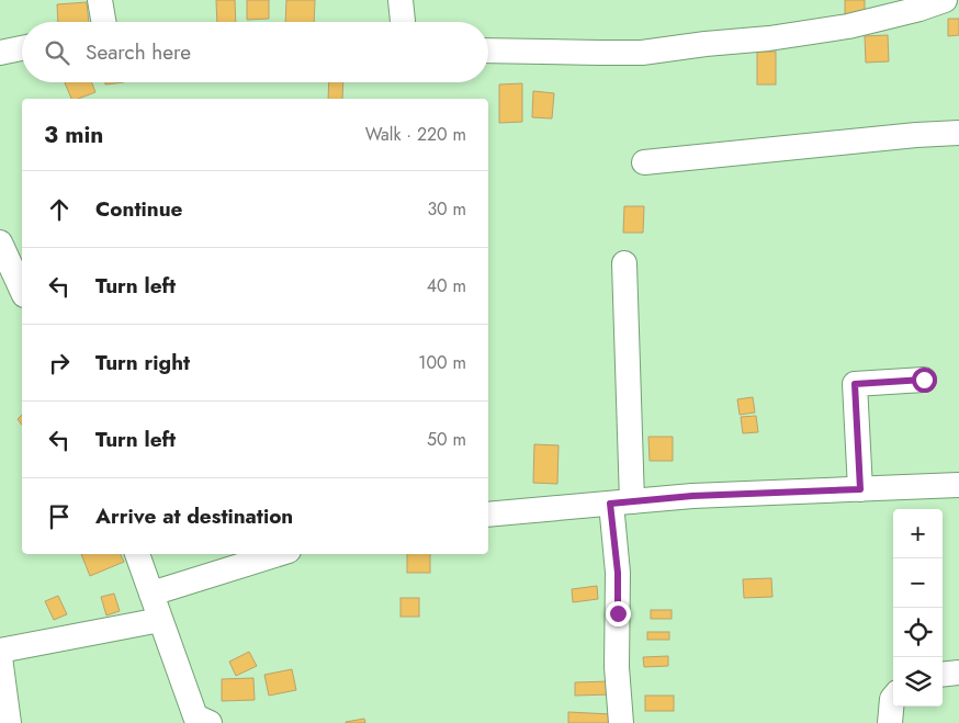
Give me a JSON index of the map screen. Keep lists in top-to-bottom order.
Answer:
{
  "page": {
    "search": "Search here",
    "heading": ["3 min", "Walk · 220 m"],
    "list": [
      ["Continue", "30 m"],
      ["Turn left", "40 m"],
      ["Turn right", "100 m"],
      ["Turn left", "50 m"],
      "Arrive at destination"
    ],
    "map_buttons": ["+", "−"]
  }
}
